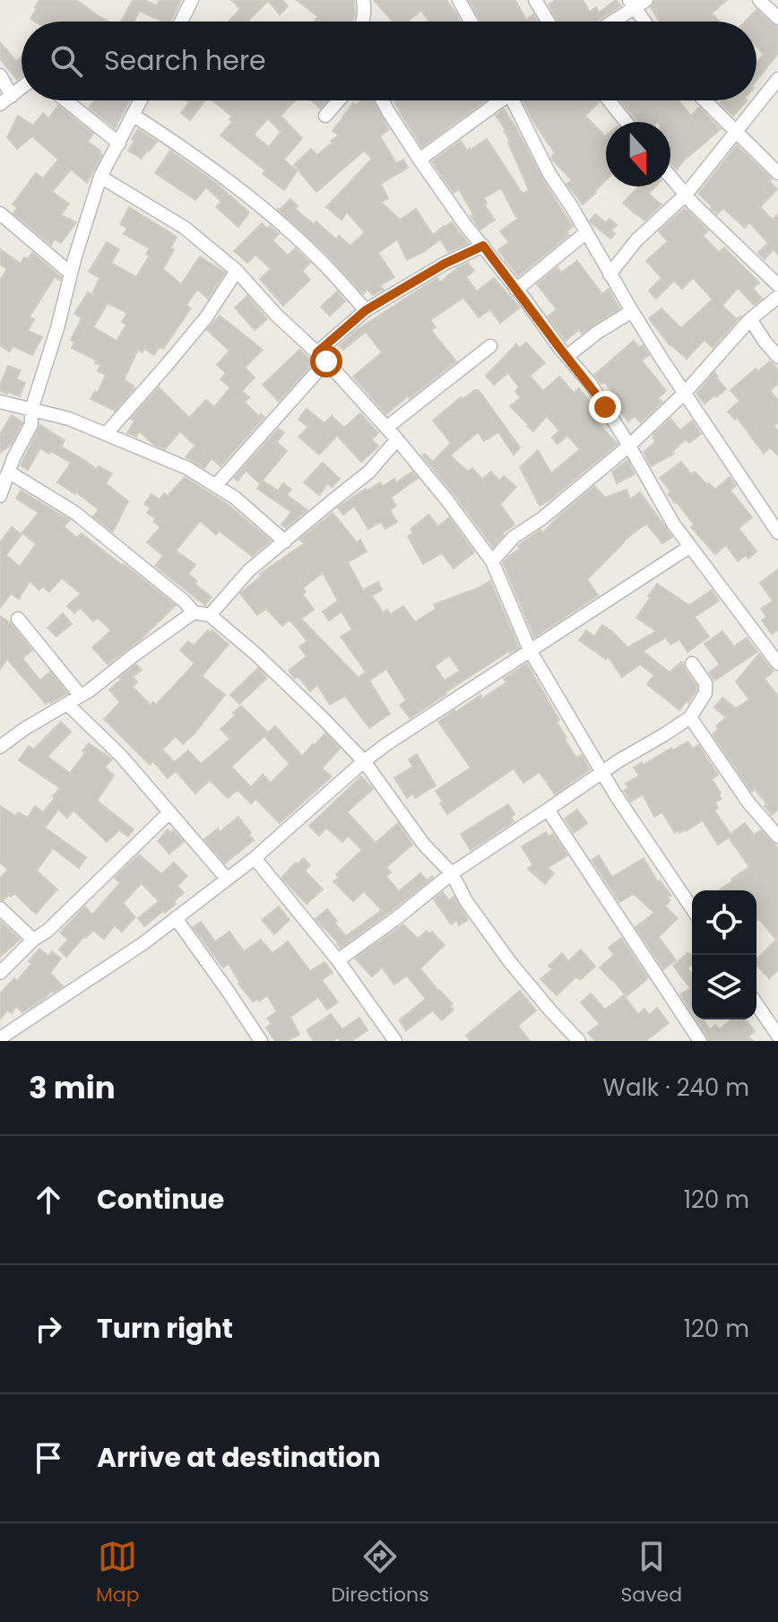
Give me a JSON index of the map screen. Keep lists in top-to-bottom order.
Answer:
{
  "north": "bottom",
  "page": {
    "search": "Search here",
    "heading": ["3 min", "Walk · 240 m"],
    "list": [
      ["Continue", "120 m"],
      ["Turn right", "120 m"],
      "Arrive at destination"
    ],
    "nav": ["Map", "Directions", "Saved"]
  }
}
